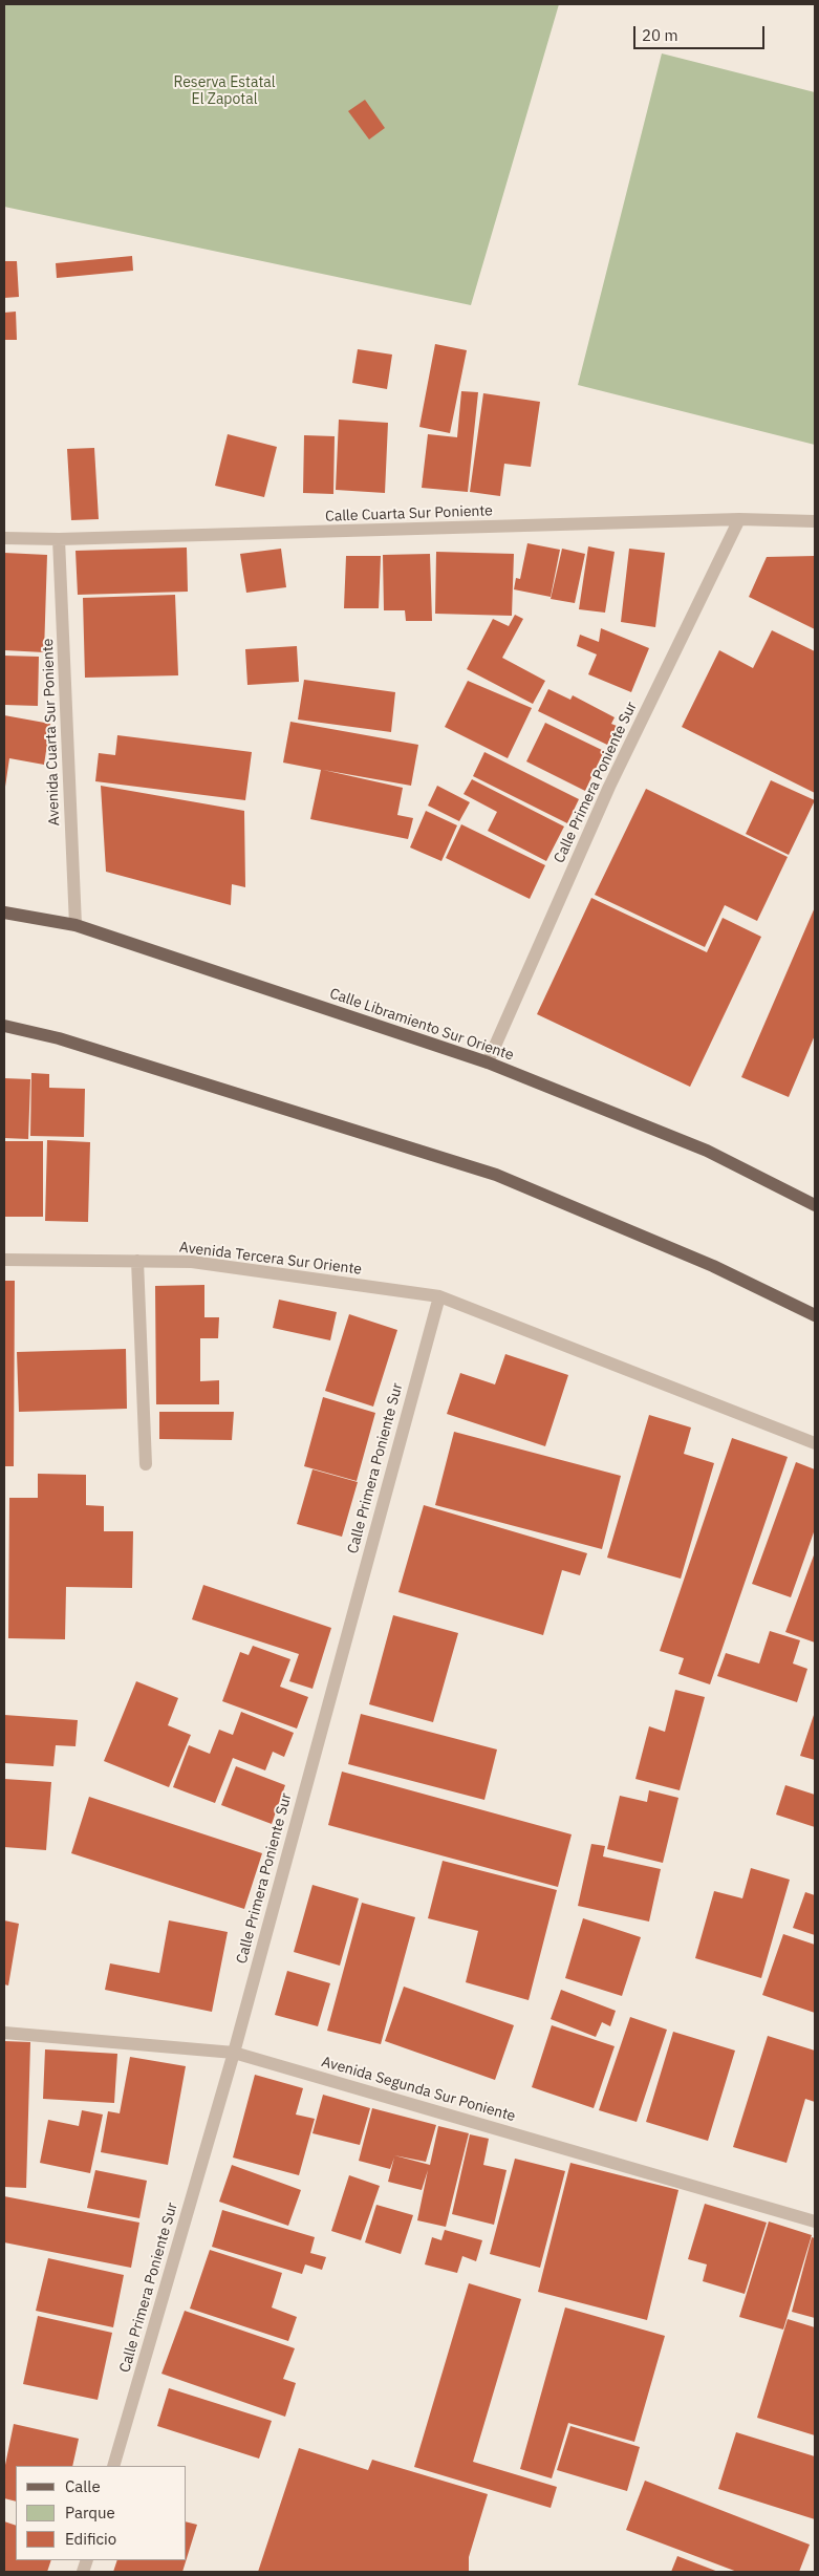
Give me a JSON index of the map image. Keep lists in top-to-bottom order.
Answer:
{
  "streets": {
    "main road": ["Calle Libramiento Sur Oriente"],
    "street": [
      "Calle Cuarta Sur Poniente",
      "Avenida Cuarta Sur Poniente",
      "Calle Primera Poniente Sur",
      "Avenida Tercera Sur Oriente",
      "Avenida Segunda Sur Poniente"
    ]
  },
  "crossings": [
    ["Calle Cuarta Sur Poniente", "Avenida Cuarta Sur Poniente"],
    ["Calle Cuarta Sur Poniente", "Calle Primera Poniente Sur"],
    ["Avenida Cuarta Sur Poniente", "Calle Libramiento Sur Oriente"],
    ["Calle Primera Poniente Sur", "Calle Libramiento Sur Oriente"],
    ["Calle Primera Poniente Sur", "Avenida Tercera Sur Oriente"],
    ["Calle Primera Poniente Sur", "Avenida Segunda Sur Poniente"]
  ],
  "parks": ["Reserva Estatal El Zapotal"],
  "legend": ["Calle", "Parque", "Edificio"],
  "scale_bar": "20 m"
}
